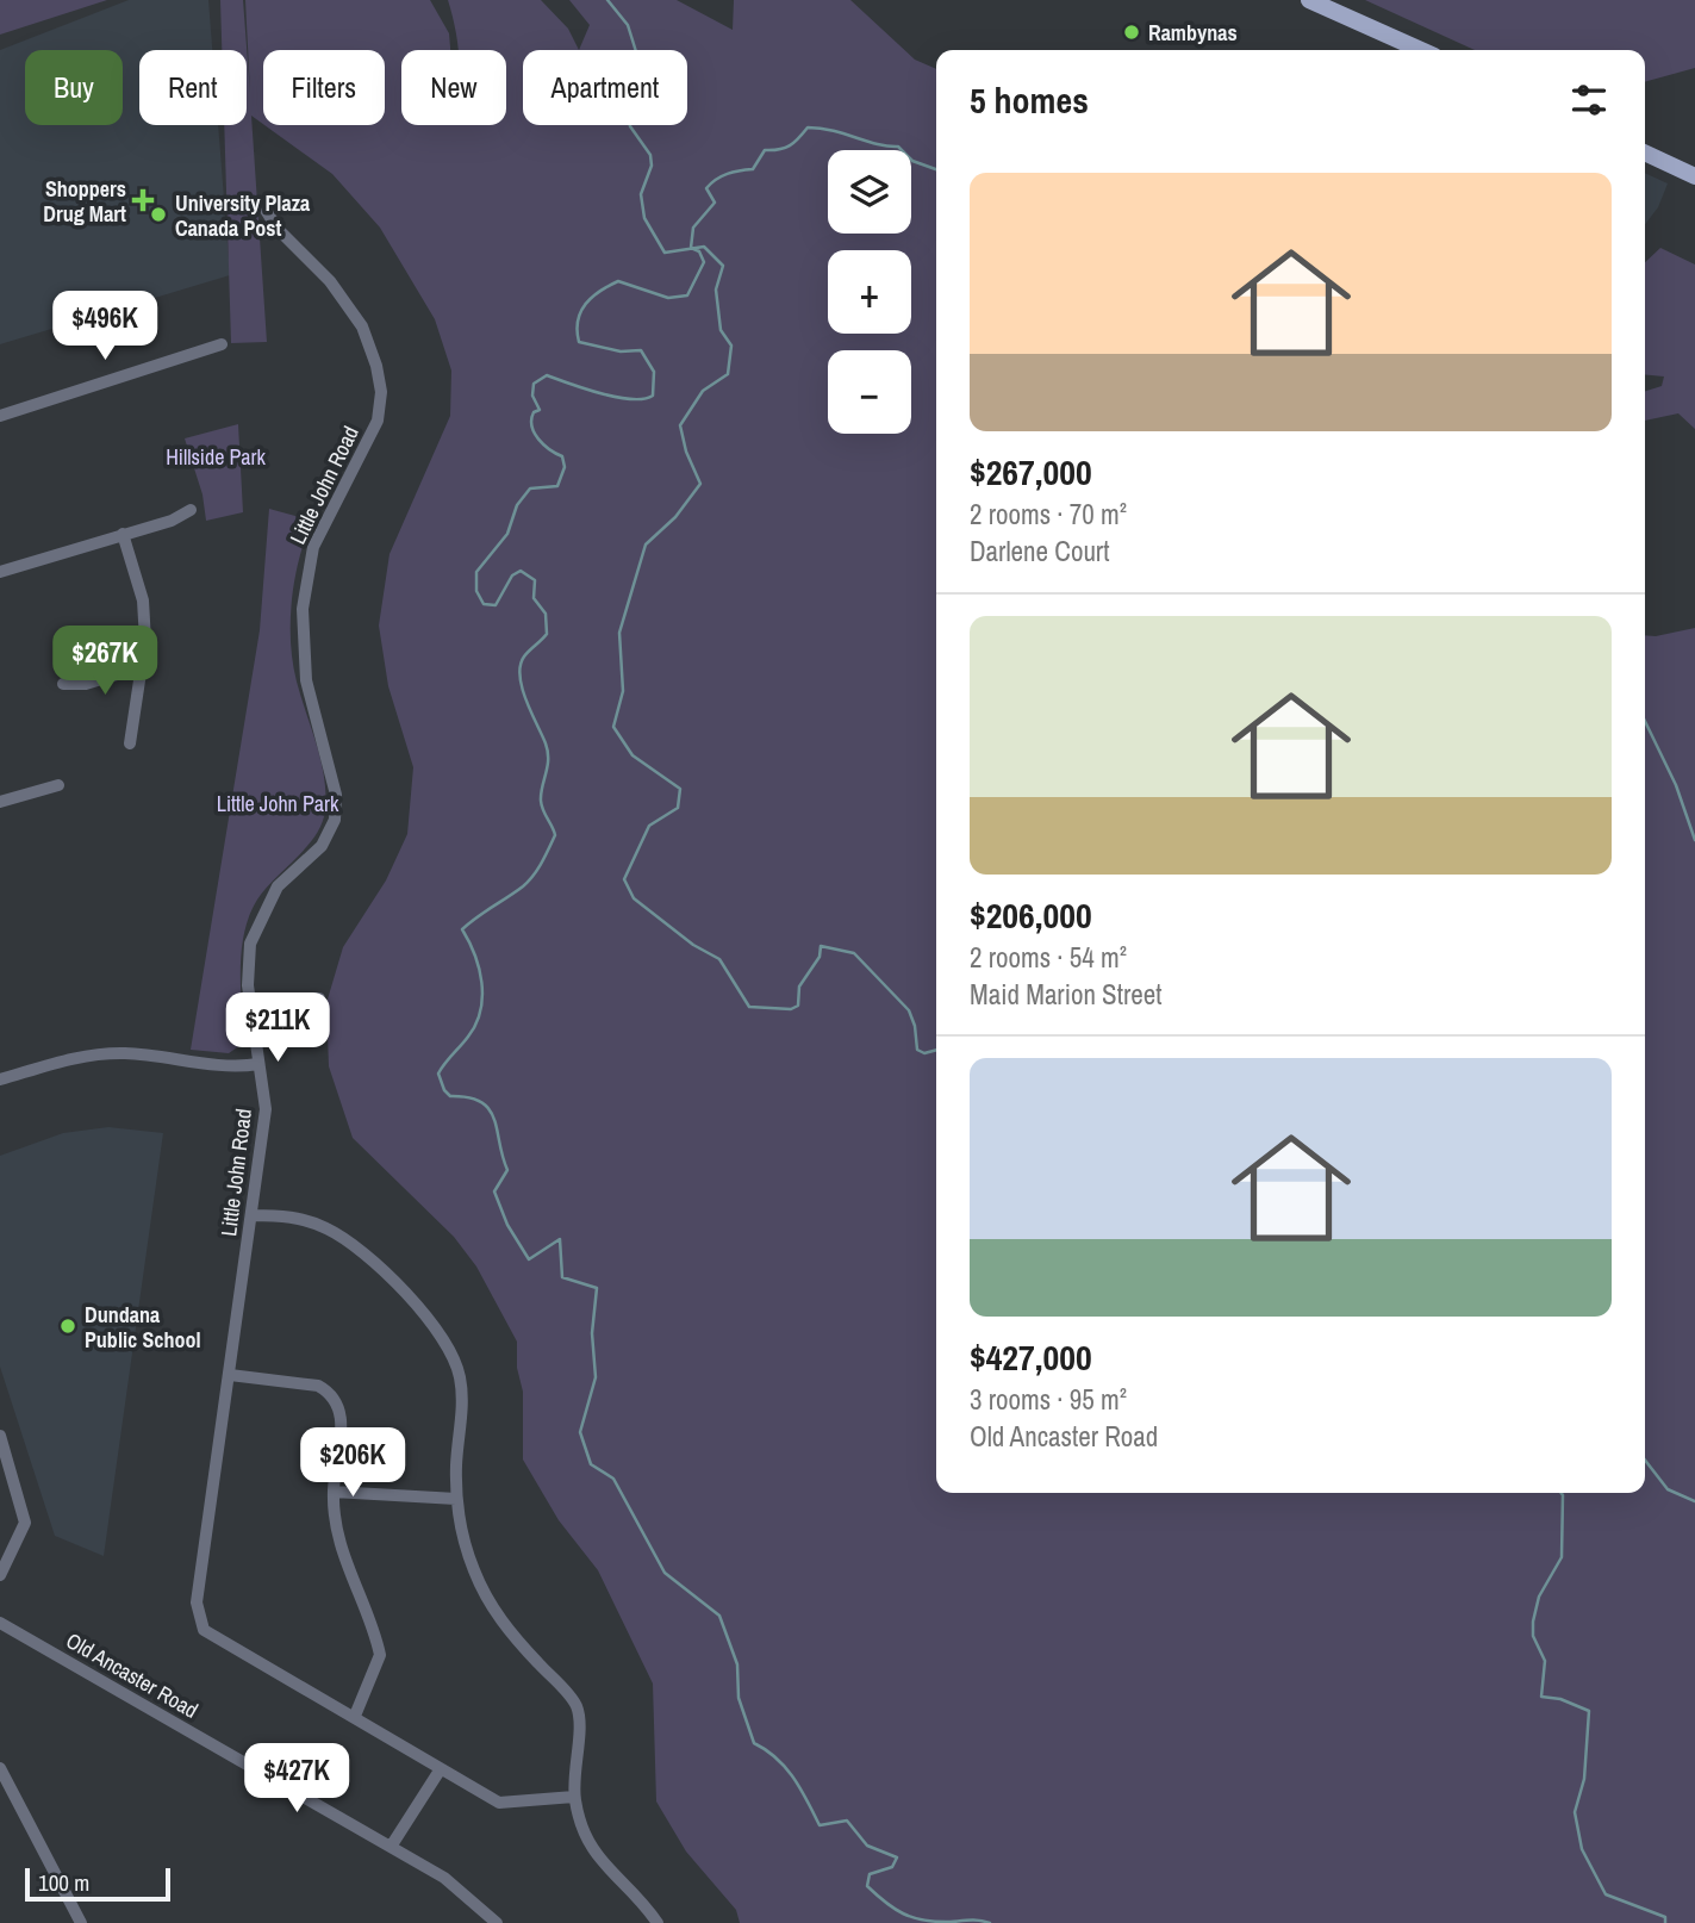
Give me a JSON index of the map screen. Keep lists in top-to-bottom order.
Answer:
{
  "streets": {
    "street": ["Little John Road", "Old Ancaster Road"]
  },
  "parks": ["Hillside Park", "Little John Park"],
  "places": {
    "other": ["Rambynas", "University Plaza Canada Post", "Dundana Public School"],
    "health": ["Shoppers Drug Mart"]
  },
  "scale_bar": "100 m",
  "page": {
    "chip": [
      "Buy",
      "Rent",
      "Filters",
      "New",
      "Apartment"
    ],
    "heading": "5 homes",
    "map_buttons": ["+", "−"],
    "list": [
      {
        "name": "$267,000",
        "note": "2 rooms · 70 m² · Darlene Court"
      },
      {
        "name": "$206,000",
        "note": "2 rooms · 54 m² · Maid Marion Street"
      },
      {
        "name": "$427,000",
        "note": "3 rooms · 95 m² · Old Ancaster Road"
      }
    ],
    "price": [
      "$496K",
      "$267K",
      "$211K",
      "$206K",
      "$427K"
    ],
    "scale": "100 m"
  }
}
